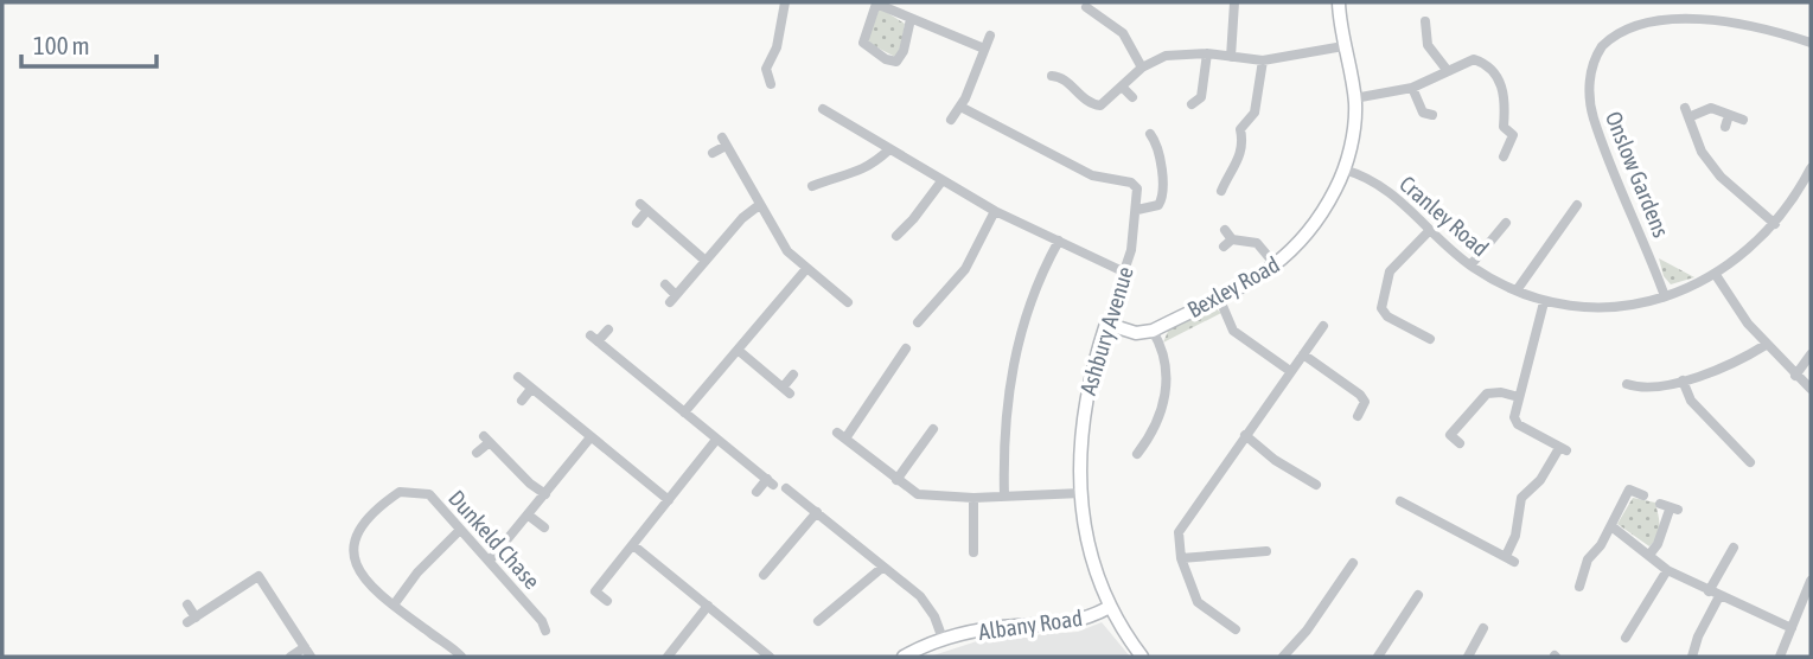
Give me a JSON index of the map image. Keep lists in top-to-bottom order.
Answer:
{
  "streets": {
    "street": [
      "Onslow Gardens",
      "Cranley Road",
      "Bexley Road",
      "Ashbury Avenue",
      "Dunkeld Chase",
      "Albany Road"
    ]
  },
  "crossings": [
    ["Onslow Gardens", "Cranley Road"],
    ["Cranley Road", "Bexley Road"],
    ["Ashbury Avenue", "Albany Road"]
  ],
  "scale_bar": "100 m"
}
